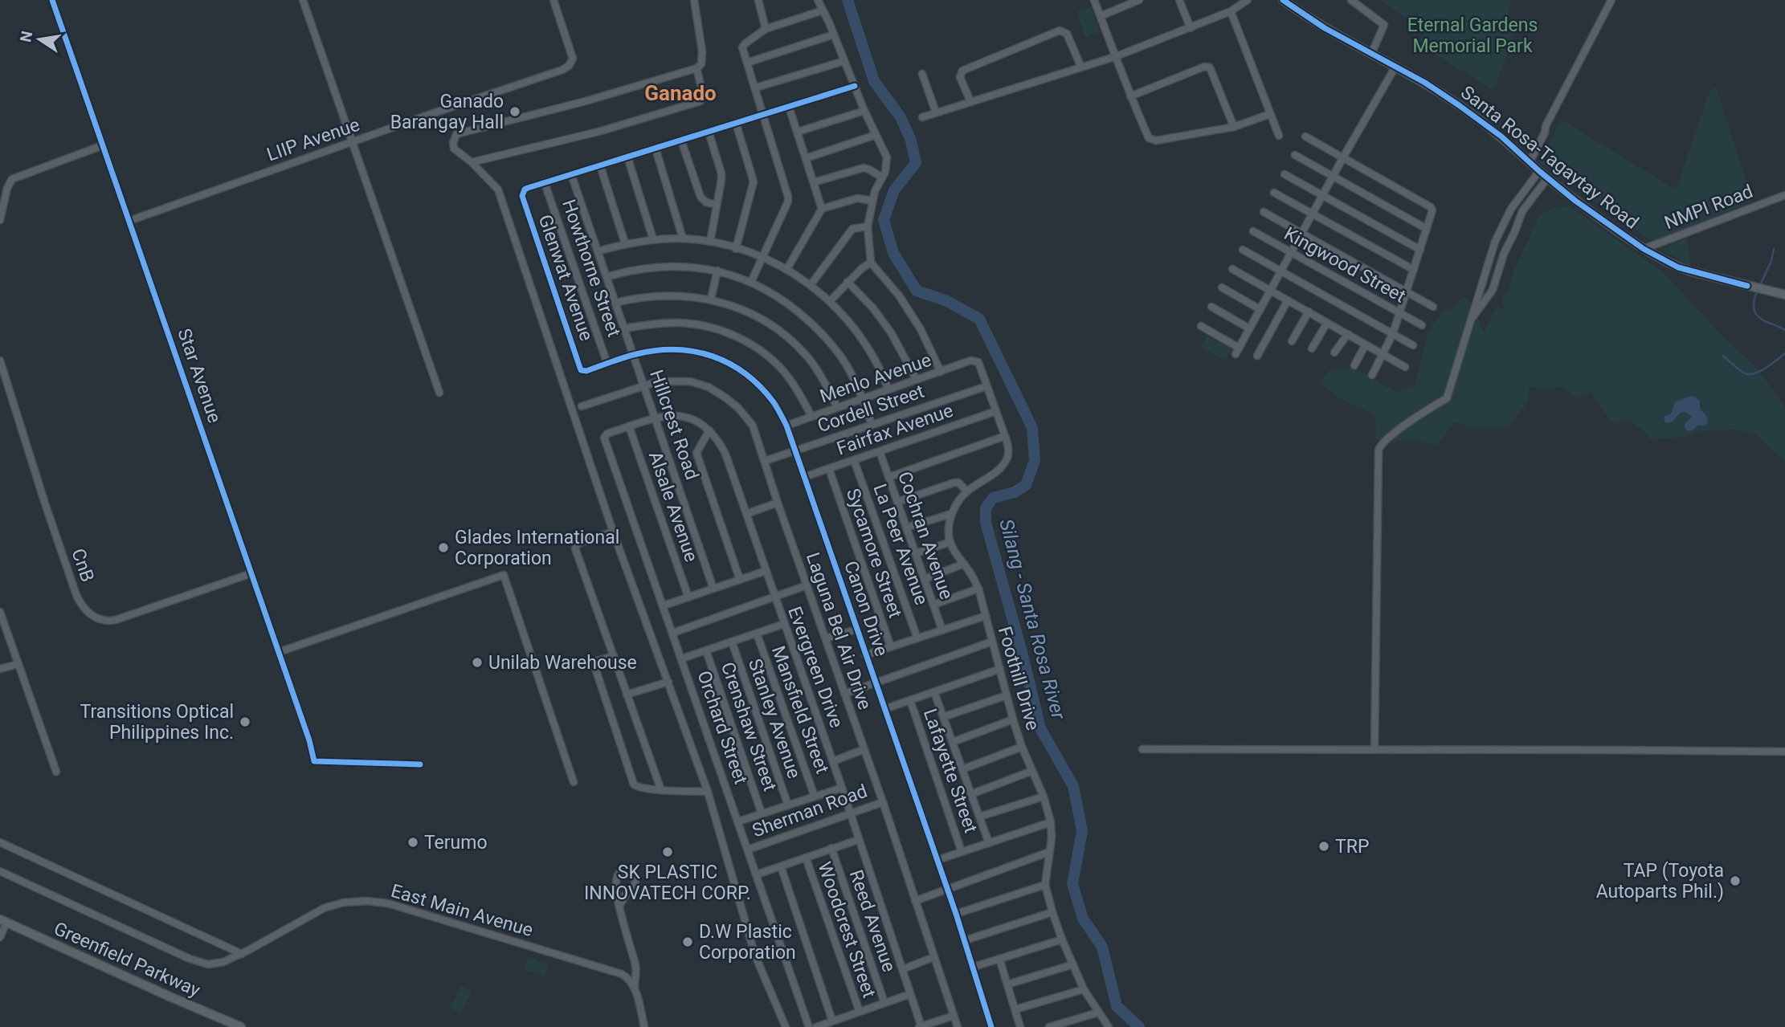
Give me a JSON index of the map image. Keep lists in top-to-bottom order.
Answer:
{
  "streets": {
    "main road": ["Santa Rosa-Tagaytay Road", "Greenfield Parkway"],
    "street": [
      "LIIP Avenue",
      "NMPI Road",
      "Kingwood Street",
      "Howthorne Street",
      "Glenwat Avenue",
      "Star Avenue",
      "Menlo Avenue",
      "Cordell Street",
      "Hillcrest Road",
      "Fairfax Avenue",
      "Alsale Avenue",
      "Cochran Avenue",
      "La Peer Avenue",
      "Sycamore Street",
      "CnB",
      "Canon Drive",
      "Laguna Bel Air Drive",
      "Evergreen Drive",
      "Foothill Drive",
      "Mansfield Street",
      "Stanley Avenue",
      "Crenshaw Street",
      "Orchard Street",
      "Lafayette Street",
      "Sherman Road",
      "East Main Avenue",
      "Reed Avenue",
      "Woodcrest Street"
    ]
  },
  "crossings": [
    ["LIIP Avenue", "Star Avenue"],
    ["Santa Rosa-Tagaytay Road", "NMPI Road"],
    ["Howthorne Street", "Glenwat Avenue"],
    ["Howthorne Street", "Canon Drive"],
    ["Glenwat Avenue", "Canon Drive"],
    ["Star Avenue", "CnB"],
    ["Menlo Avenue", "Cordell Street"],
    ["Menlo Avenue", "Canon Drive"],
    ["Cordell Street", "Canon Drive"],
    ["Cordell Street", "Laguna Bel Air Drive"],
    ["Hillcrest Road", "Canon Drive"],
    ["Hillcrest Road", "Laguna Bel Air Drive"],
    ["Hillcrest Road", "Evergreen Drive"],
    ["Fairfax Avenue", "Cochran Avenue"],
    ["Fairfax Avenue", "La Peer Avenue"],
    ["Fairfax Avenue", "Sycamore Street"],
    ["Fairfax Avenue", "Canon Drive"],
    ["Alsale Avenue", "Evergreen Drive"],
    ["Laguna Bel Air Drive", "Sherman Road"],
    ["Evergreen Drive", "Orchard Street"],
    ["Evergreen Drive", "Sherman Road"],
    ["Orchard Street", "Sherman Road"]
  ],
  "districts": ["Ganado"],
  "water": ["Silang - Santa Rosa River"],
  "parks": ["Eternal Gardens Memorial Park"],
  "places": [
    "Ganado Barangay Hall",
    "Glades International Corporation",
    "Unilab Warehouse",
    "Transitions Optical Philippines Inc.",
    "Terumo",
    "TRP",
    "SK PLASTIC INNOVATECH CORP.",
    "TAP (Toyota Autoparts Phil.)",
    "D.W Plastic Corporation"
  ],
  "north": "left"
}
